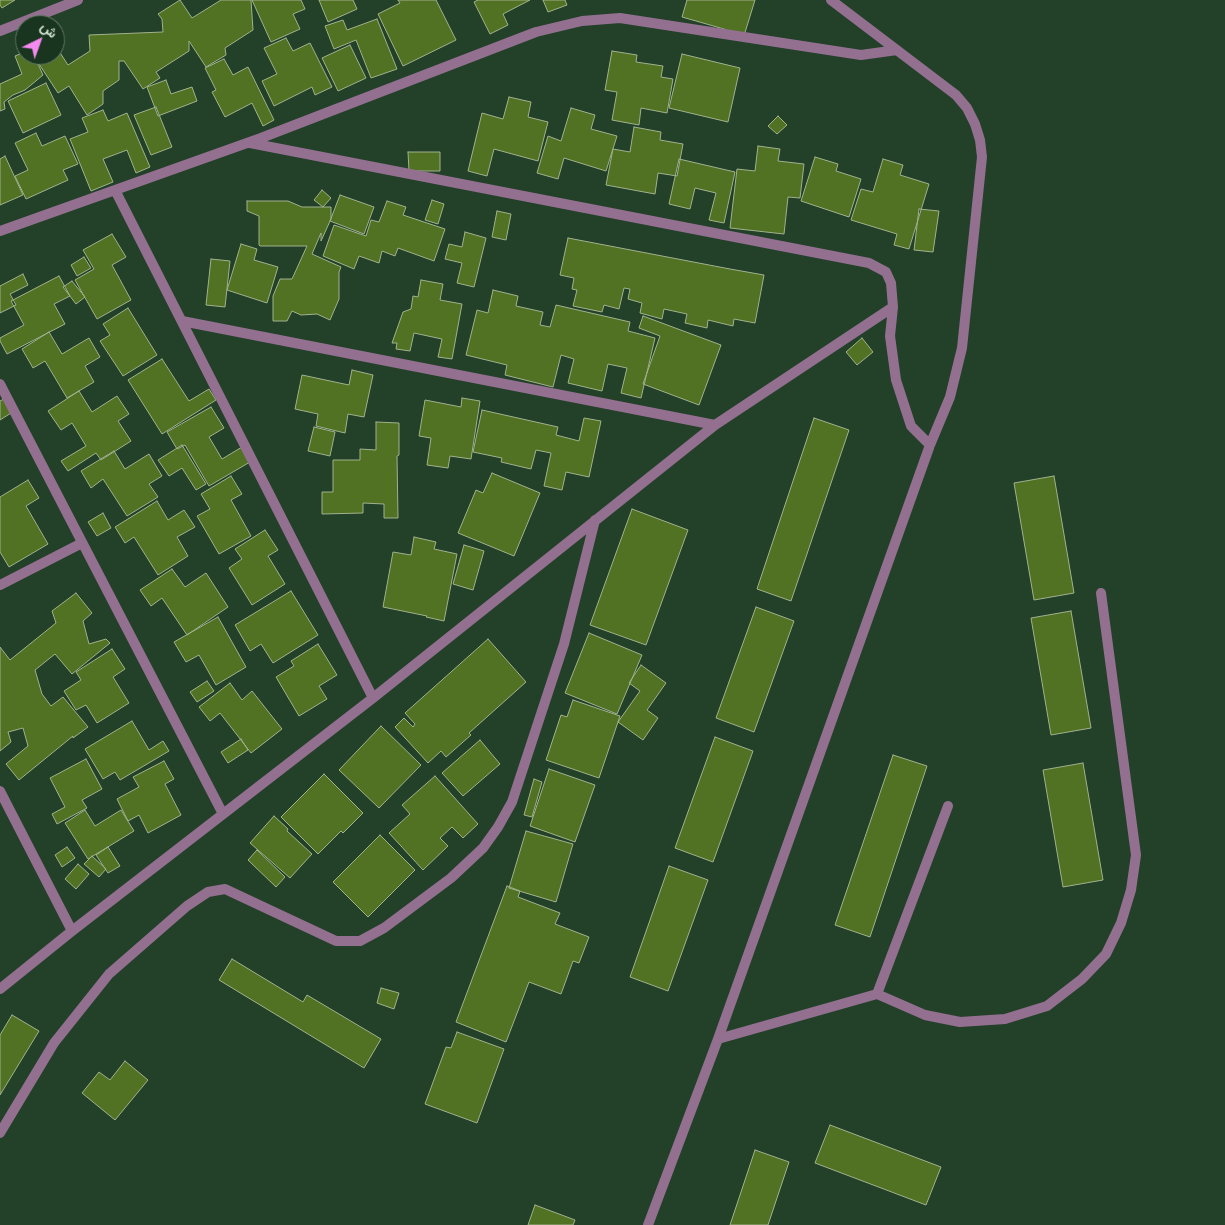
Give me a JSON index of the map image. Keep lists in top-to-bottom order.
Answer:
{
  "north": "top right"
}
